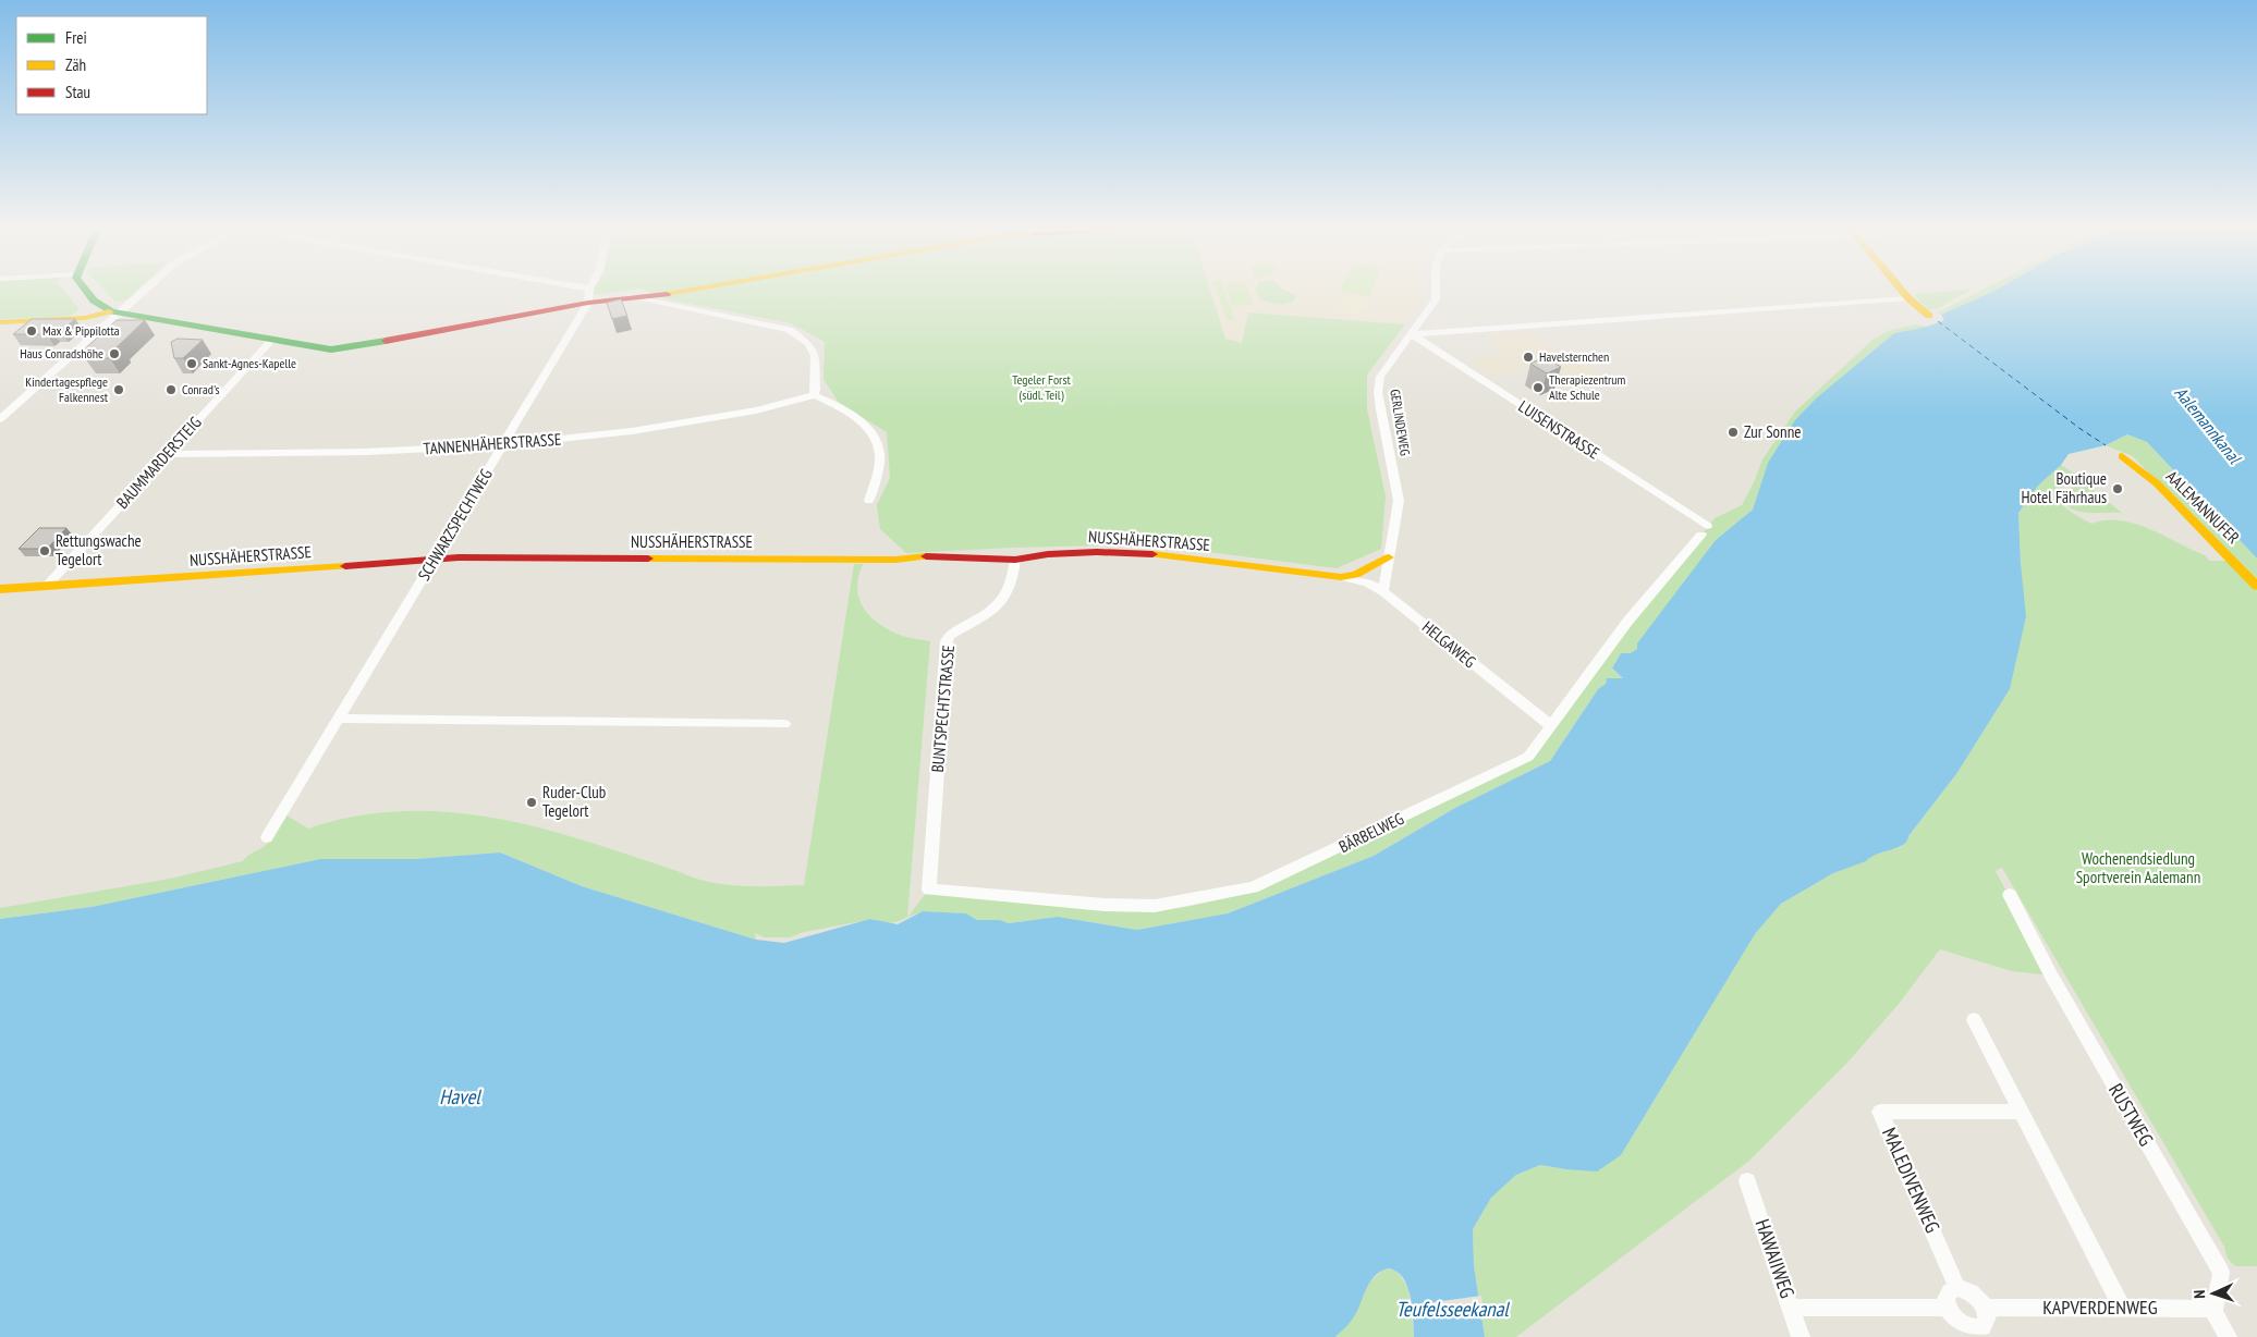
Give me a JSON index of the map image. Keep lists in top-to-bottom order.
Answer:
{
  "streets": {
    "street": [
      "GERLINDEWEG",
      "LUISENSTRASSE",
      "TANNENHÄHERSTRASSE",
      "BAUMMARDERSTEIG",
      "AALEMANNUFER",
      "SCHWARZSPECHTWEG",
      "NUSSHÄHERSTRASSE",
      "HELGAWEG",
      "BUNTSPECHTSTRASSE",
      "BÄRBELWEG",
      "RUSTWEG",
      "MALEDIVENWEG",
      "HAWAIIWEG",
      "KAPVERDENWEG"
    ]
  },
  "crossings": [
    ["GERLINDEWEG", "LUISENSTRASSE"],
    ["GERLINDEWEG", "NUSSHÄHERSTRASSE"],
    ["GERLINDEWEG", "HELGAWEG"],
    ["LUISENSTRASSE", "BÄRBELWEG"],
    ["TANNENHÄHERSTRASSE", "BAUMMARDERSTEIG"],
    ["TANNENHÄHERSTRASSE", "SCHWARZSPECHTWEG"],
    ["BAUMMARDERSTEIG", "NUSSHÄHERSTRASSE"],
    ["SCHWARZSPECHTWEG", "NUSSHÄHERSTRASSE"],
    ["NUSSHÄHERSTRASSE", "HELGAWEG"],
    ["NUSSHÄHERSTRASSE", "BUNTSPECHTSTRASSE"],
    ["HELGAWEG", "BÄRBELWEG"],
    ["BUNTSPECHTSTRASSE", "BÄRBELWEG"],
    ["RUSTWEG", "KAPVERDENWEG"],
    ["MALEDIVENWEG", "KAPVERDENWEG"]
  ],
  "water": ["Aalemannkanal", "Havel", "Teufelsseekanal"],
  "parks": ["Tegeler Forst (südl. Teil)", "Wochenendsiedlung Sportverein Aalemann"],
  "places": [
    "Max & Pippilotta",
    "Haus Conradshöhe",
    "Havelsternchen",
    "Sankt-Agnes-Kapelle",
    "Therapiezentrum Alte Schule",
    "Kindertagespflege Falkennest",
    "Conrad's",
    "Zur Sonne",
    "Boutique Hotel Fährhaus",
    "Rettungswache Tegelort",
    "Ruder-Club Tegelort"
  ],
  "legend": ["Frei", "Zäh", "Stau"],
  "north": "left"
}
